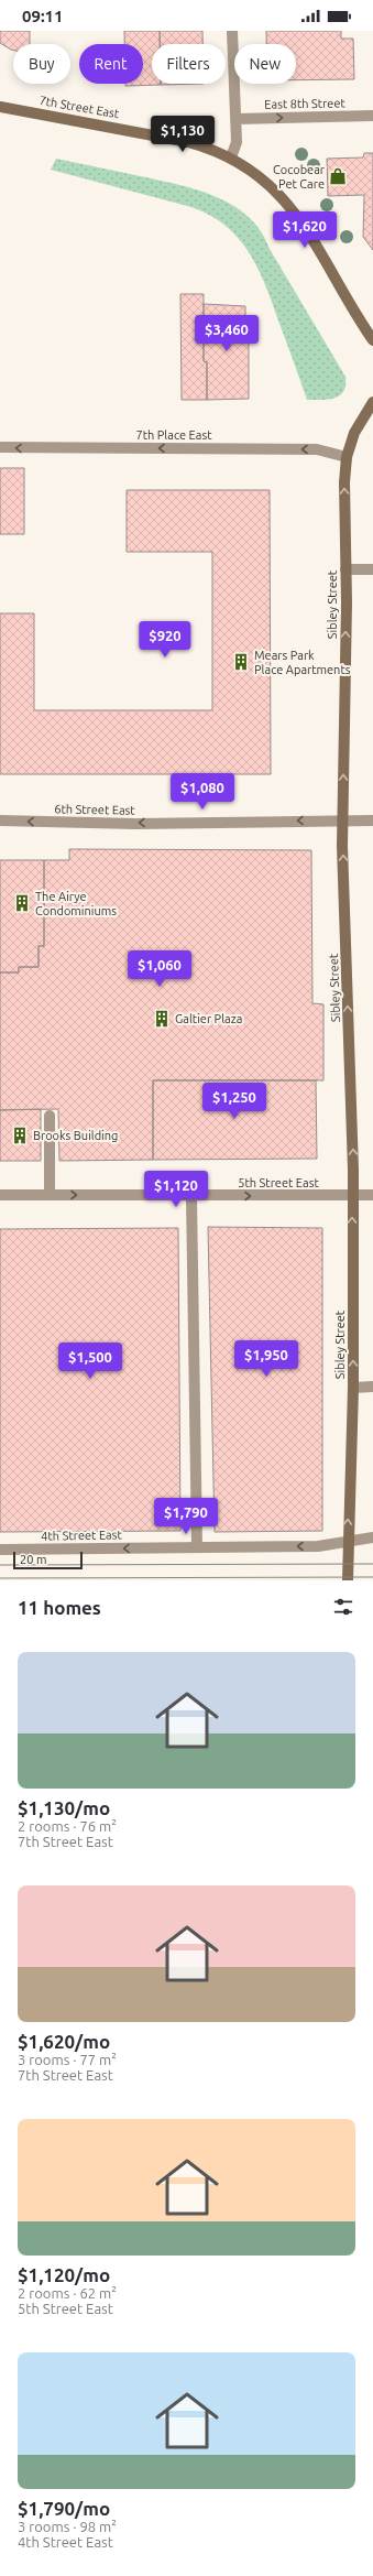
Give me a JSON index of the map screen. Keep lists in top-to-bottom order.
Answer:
{
  "streets": {
    "main road": ["7th Street East", "Sibley Street"],
    "street": [
      "East 8th Street",
      "7th Place East",
      "6th Street East",
      "5th Street East",
      "4th Street East"
    ]
  },
  "crossings": [
    ["7th Place East", "Sibley Street"],
    ["Sibley Street", "6th Street East"],
    ["Sibley Street", "5th Street East"],
    ["Sibley Street", "4th Street East"]
  ],
  "one_way": [
    "East 8th Street",
    "7th Place East",
    "Sibley Street",
    "6th Street East",
    "5th Street East",
    "4th Street East"
  ],
  "places": {
    "shop": ["Cocobear Pet Care"],
    "building": [
      "Mears Park Place Apartments",
      "The Airye Condominiums",
      "Galtier Plaza",
      "Brooks Building"
    ]
  },
  "scale_bar": "20 m",
  "page": {
    "status": "09:11",
    "chip": [
      "Buy",
      "Rent",
      "Filters",
      "New"
    ],
    "price": [
      "$1,130",
      "$1,620",
      "$3,460",
      "$920",
      "$1,080",
      "$1,060",
      "$1,250",
      "$1,120",
      "$1,950",
      "$1,500",
      "$1,790"
    ],
    "scale": "20 m",
    "heading": "11 homes",
    "list": [
      {
        "name": "$1,130/mo",
        "note": "2 rooms · 76 m² · 7th Street East"
      },
      {
        "name": "$1,620/mo",
        "note": "3 rooms · 77 m² · 7th Street East"
      },
      {
        "name": "$1,120/mo",
        "note": "2 rooms · 62 m² · 5th Street East"
      },
      {
        "name": "$1,790/mo",
        "note": "3 rooms · 98 m² · 4th Street East"
      }
    ]
  }
}
